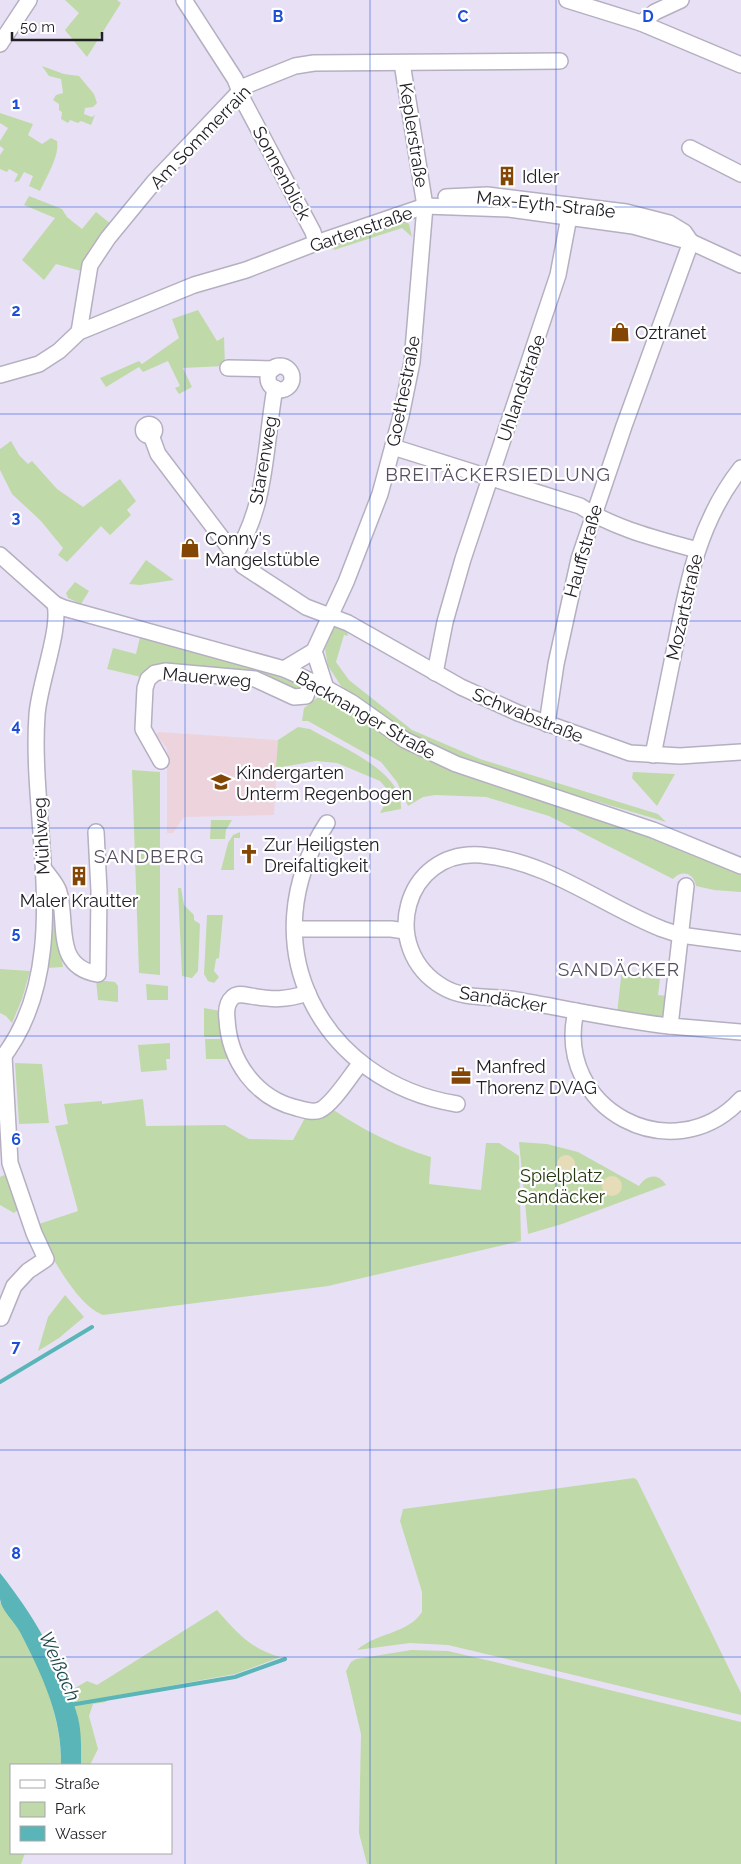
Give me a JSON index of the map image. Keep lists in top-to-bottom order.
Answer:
{
  "streets": {
    "street": [
      "Keplerstraße",
      "Am Sommerrain",
      "Sonnenblick",
      "Max-Eyth-Straße",
      "Gartenstraße",
      "Uhlandstraße",
      "Goethestraße",
      "Starenweg",
      "Hauffstraße",
      "Mozartstraße",
      "Mauerweg",
      "Backnanger Straße",
      "Schwabstraße",
      "Mühlweg",
      "Sandäcker"
    ]
  },
  "crossings": [
    ["Keplerstraße", "Am Sommerrain"],
    ["Keplerstraße", "Max-Eyth-Straße"],
    ["Keplerstraße", "Gartenstraße"],
    ["Keplerstraße", "Goethestraße"],
    ["Am Sommerrain", "Sonnenblick"],
    ["Am Sommerrain", "Gartenstraße"],
    ["Sonnenblick", "Gartenstraße"],
    ["Max-Eyth-Straße", "Gartenstraße"],
    ["Max-Eyth-Straße", "Goethestraße"],
    ["Max-Eyth-Straße", "Hauffstraße"],
    ["Gartenstraße", "Uhlandstraße"],
    ["Gartenstraße", "Goethestraße"],
    ["Gartenstraße", "Hauffstraße"],
    ["Uhlandstraße", "Schwabstraße"],
    ["Goethestraße", "Schwabstraße"],
    ["Starenweg", "Schwabstraße"],
    ["Hauffstraße", "Schwabstraße"],
    ["Mozartstraße", "Schwabstraße"],
    ["Mauerweg", "Backnanger Straße"],
    ["Backnanger Straße", "Mühlweg"]
  ],
  "districts": ["BREITÄCKERSIEDLUNG", "SANDBERG", "SANDÄCKER"],
  "water": ["Weißach"],
  "parks": ["Spielplatz Sandäcker"],
  "places": {
    "building": ["Idler", "Maler Krautter"],
    "shop": ["Oztranet", "Conny's Mangelstüble"],
    "school or university": ["Kindergarten Unterm Regenbogen"],
    "church": ["Zur Heiligsten Dreifaltigkeit"],
    "office": ["Manfred Thorenz DVAG"]
  },
  "legend": ["Straße", "Park", "Wasser"],
  "scale_bar": "50 m",
  "grid": {
    "columns": ["B", "C", "D"],
    "rows": [
      "1",
      "2",
      "3",
      "4",
      "5",
      "6",
      "7",
      "8"
    ]
  }
}
